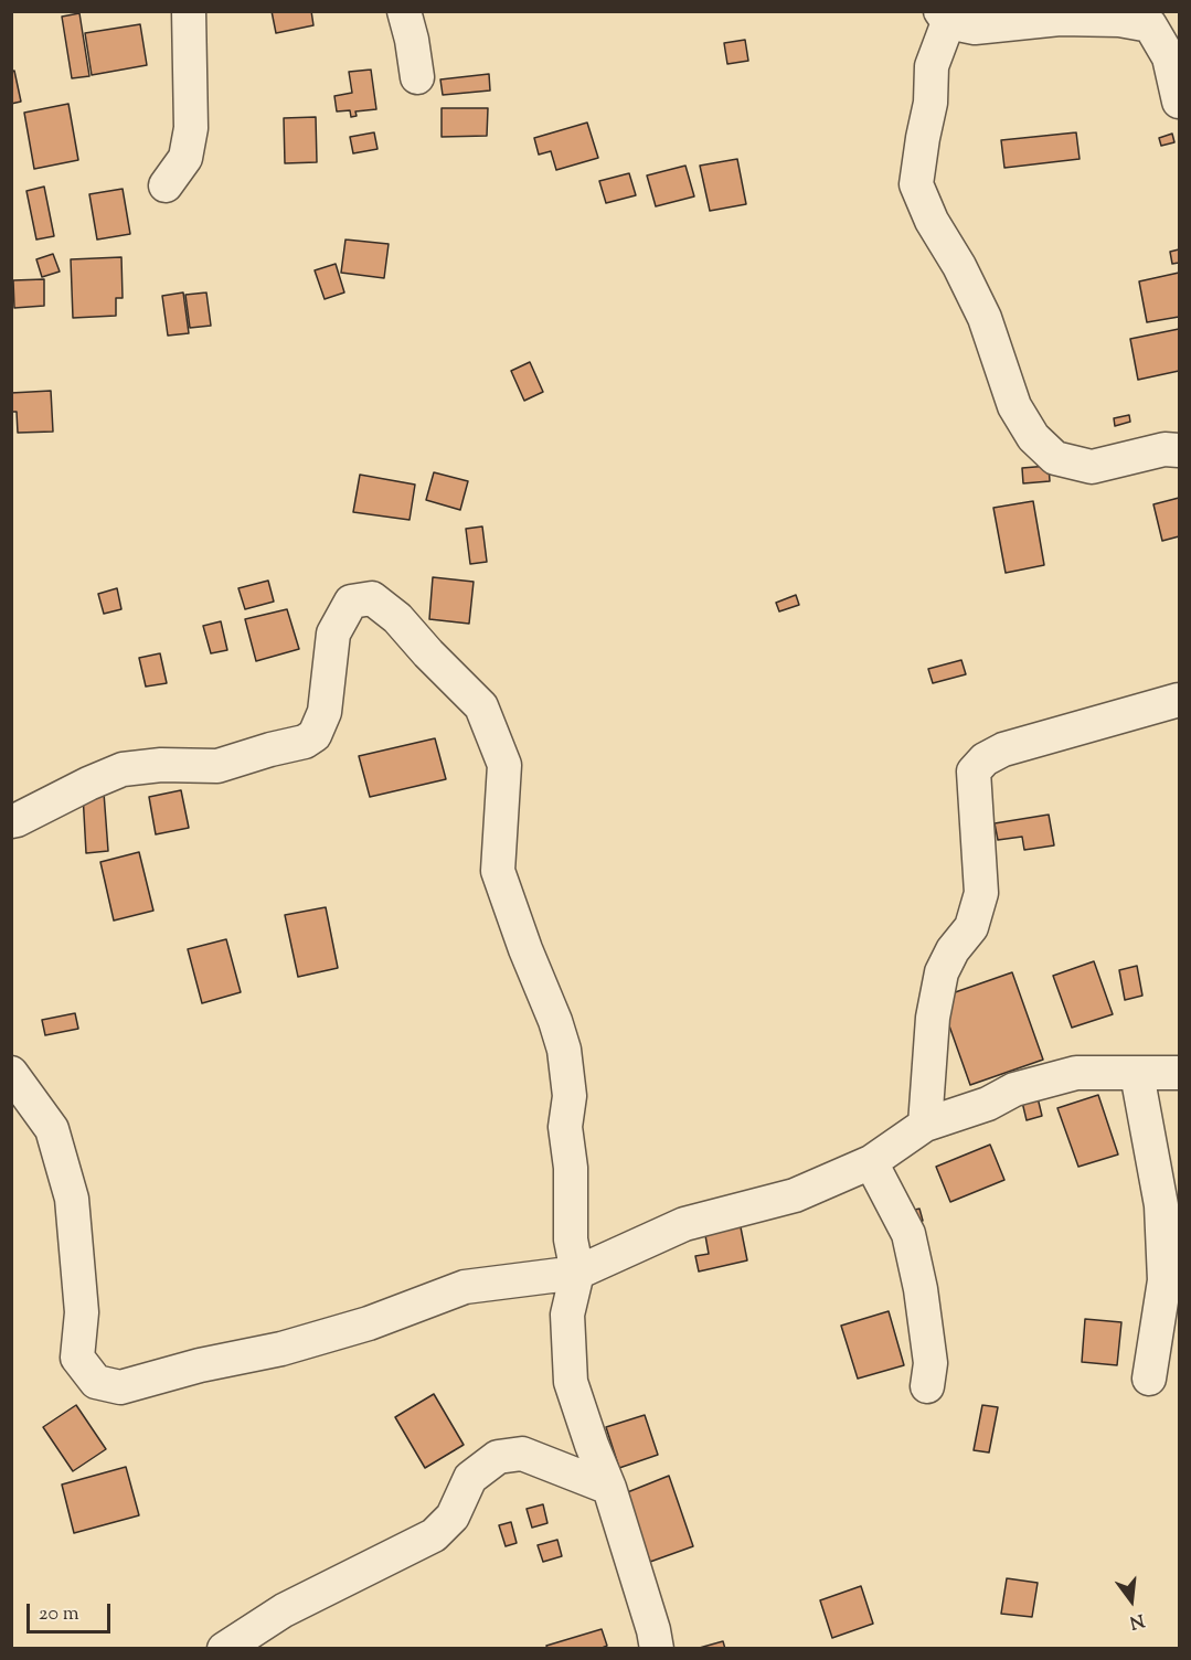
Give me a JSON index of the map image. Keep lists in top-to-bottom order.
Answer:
{
  "scale_bar": "20 m",
  "north": "bottom"
}
